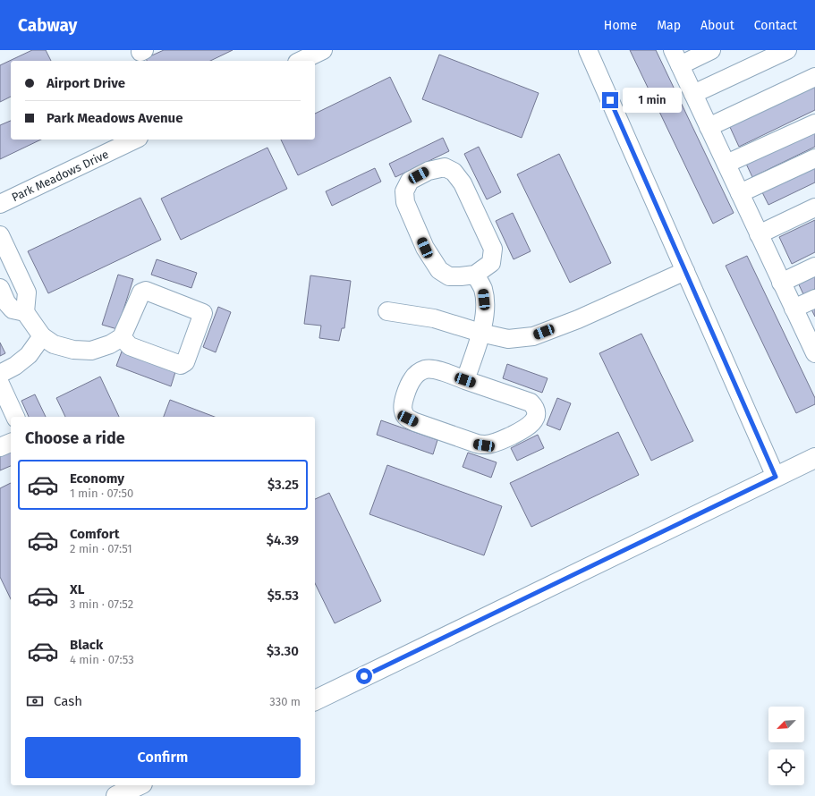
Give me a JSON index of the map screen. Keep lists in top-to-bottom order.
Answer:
{
  "streets": {
    "street": ["Park Meadows Drive"]
  },
  "north": "bottom left",
  "page": {
    "header": "Cabway",
    "nav": [
      "Home",
      "Map",
      "About",
      "Contact"
    ],
    "banner": ["Airport Drive", "Park Meadows Avenue"],
    "bubble": "1 min",
    "heading": "Choose a ride",
    "list": [
      {
        "name": "Economy",
        "note": "1 min · 07:50",
        "value": "$3.25"
      },
      {
        "name": "Comfort",
        "note": "2 min · 07:51",
        "value": "$4.39"
      },
      {
        "name": "XL",
        "note": "3 min · 07:52",
        "value": "$5.53"
      },
      {
        "name": "Black",
        "note": "4 min · 07:53",
        "value": "$3.30"
      }
    ],
    "pay": ["Cash", "330 m"],
    "buttons": "Confirm"
  }
}
